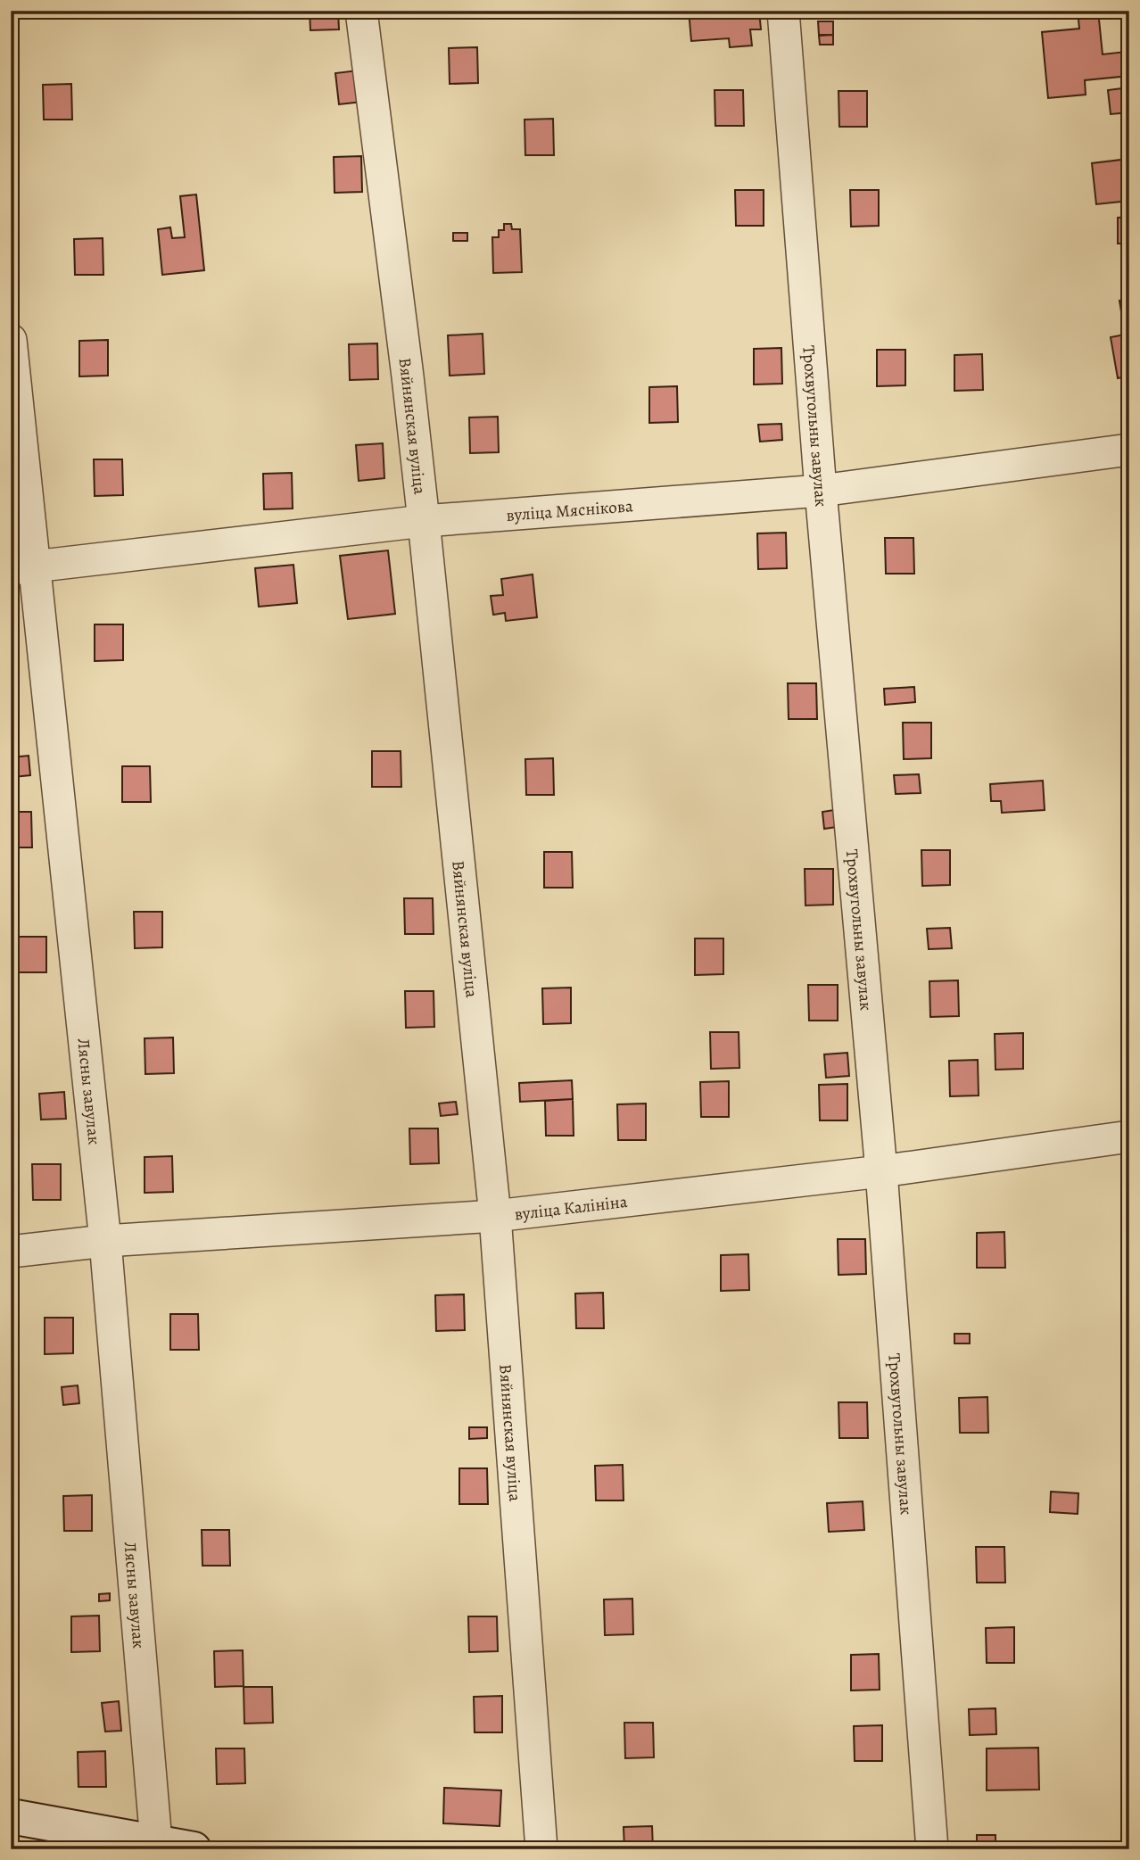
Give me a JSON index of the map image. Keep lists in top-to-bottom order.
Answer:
{
  "streets": {
    "street": [
      "Вяйнянская вуліца",
      "Трохвугольны завулак",
      "вуліца Мяснікова",
      "Лясны завулак",
      "вуліца Калініна"
    ]
  },
  "crossings": [
    ["Вяйнянская вуліца", "вуліца Мяснікова"],
    ["Вяйнянская вуліца", "вуліца Калініна"],
    ["Трохвугольны завулак", "вуліца Мяснікова"],
    ["Трохвугольны завулак", "вуліца Калініна"],
    ["вуліца Мяснікова", "Лясны завулак"],
    ["Лясны завулак", "вуліца Калініна"]
  ]
}
